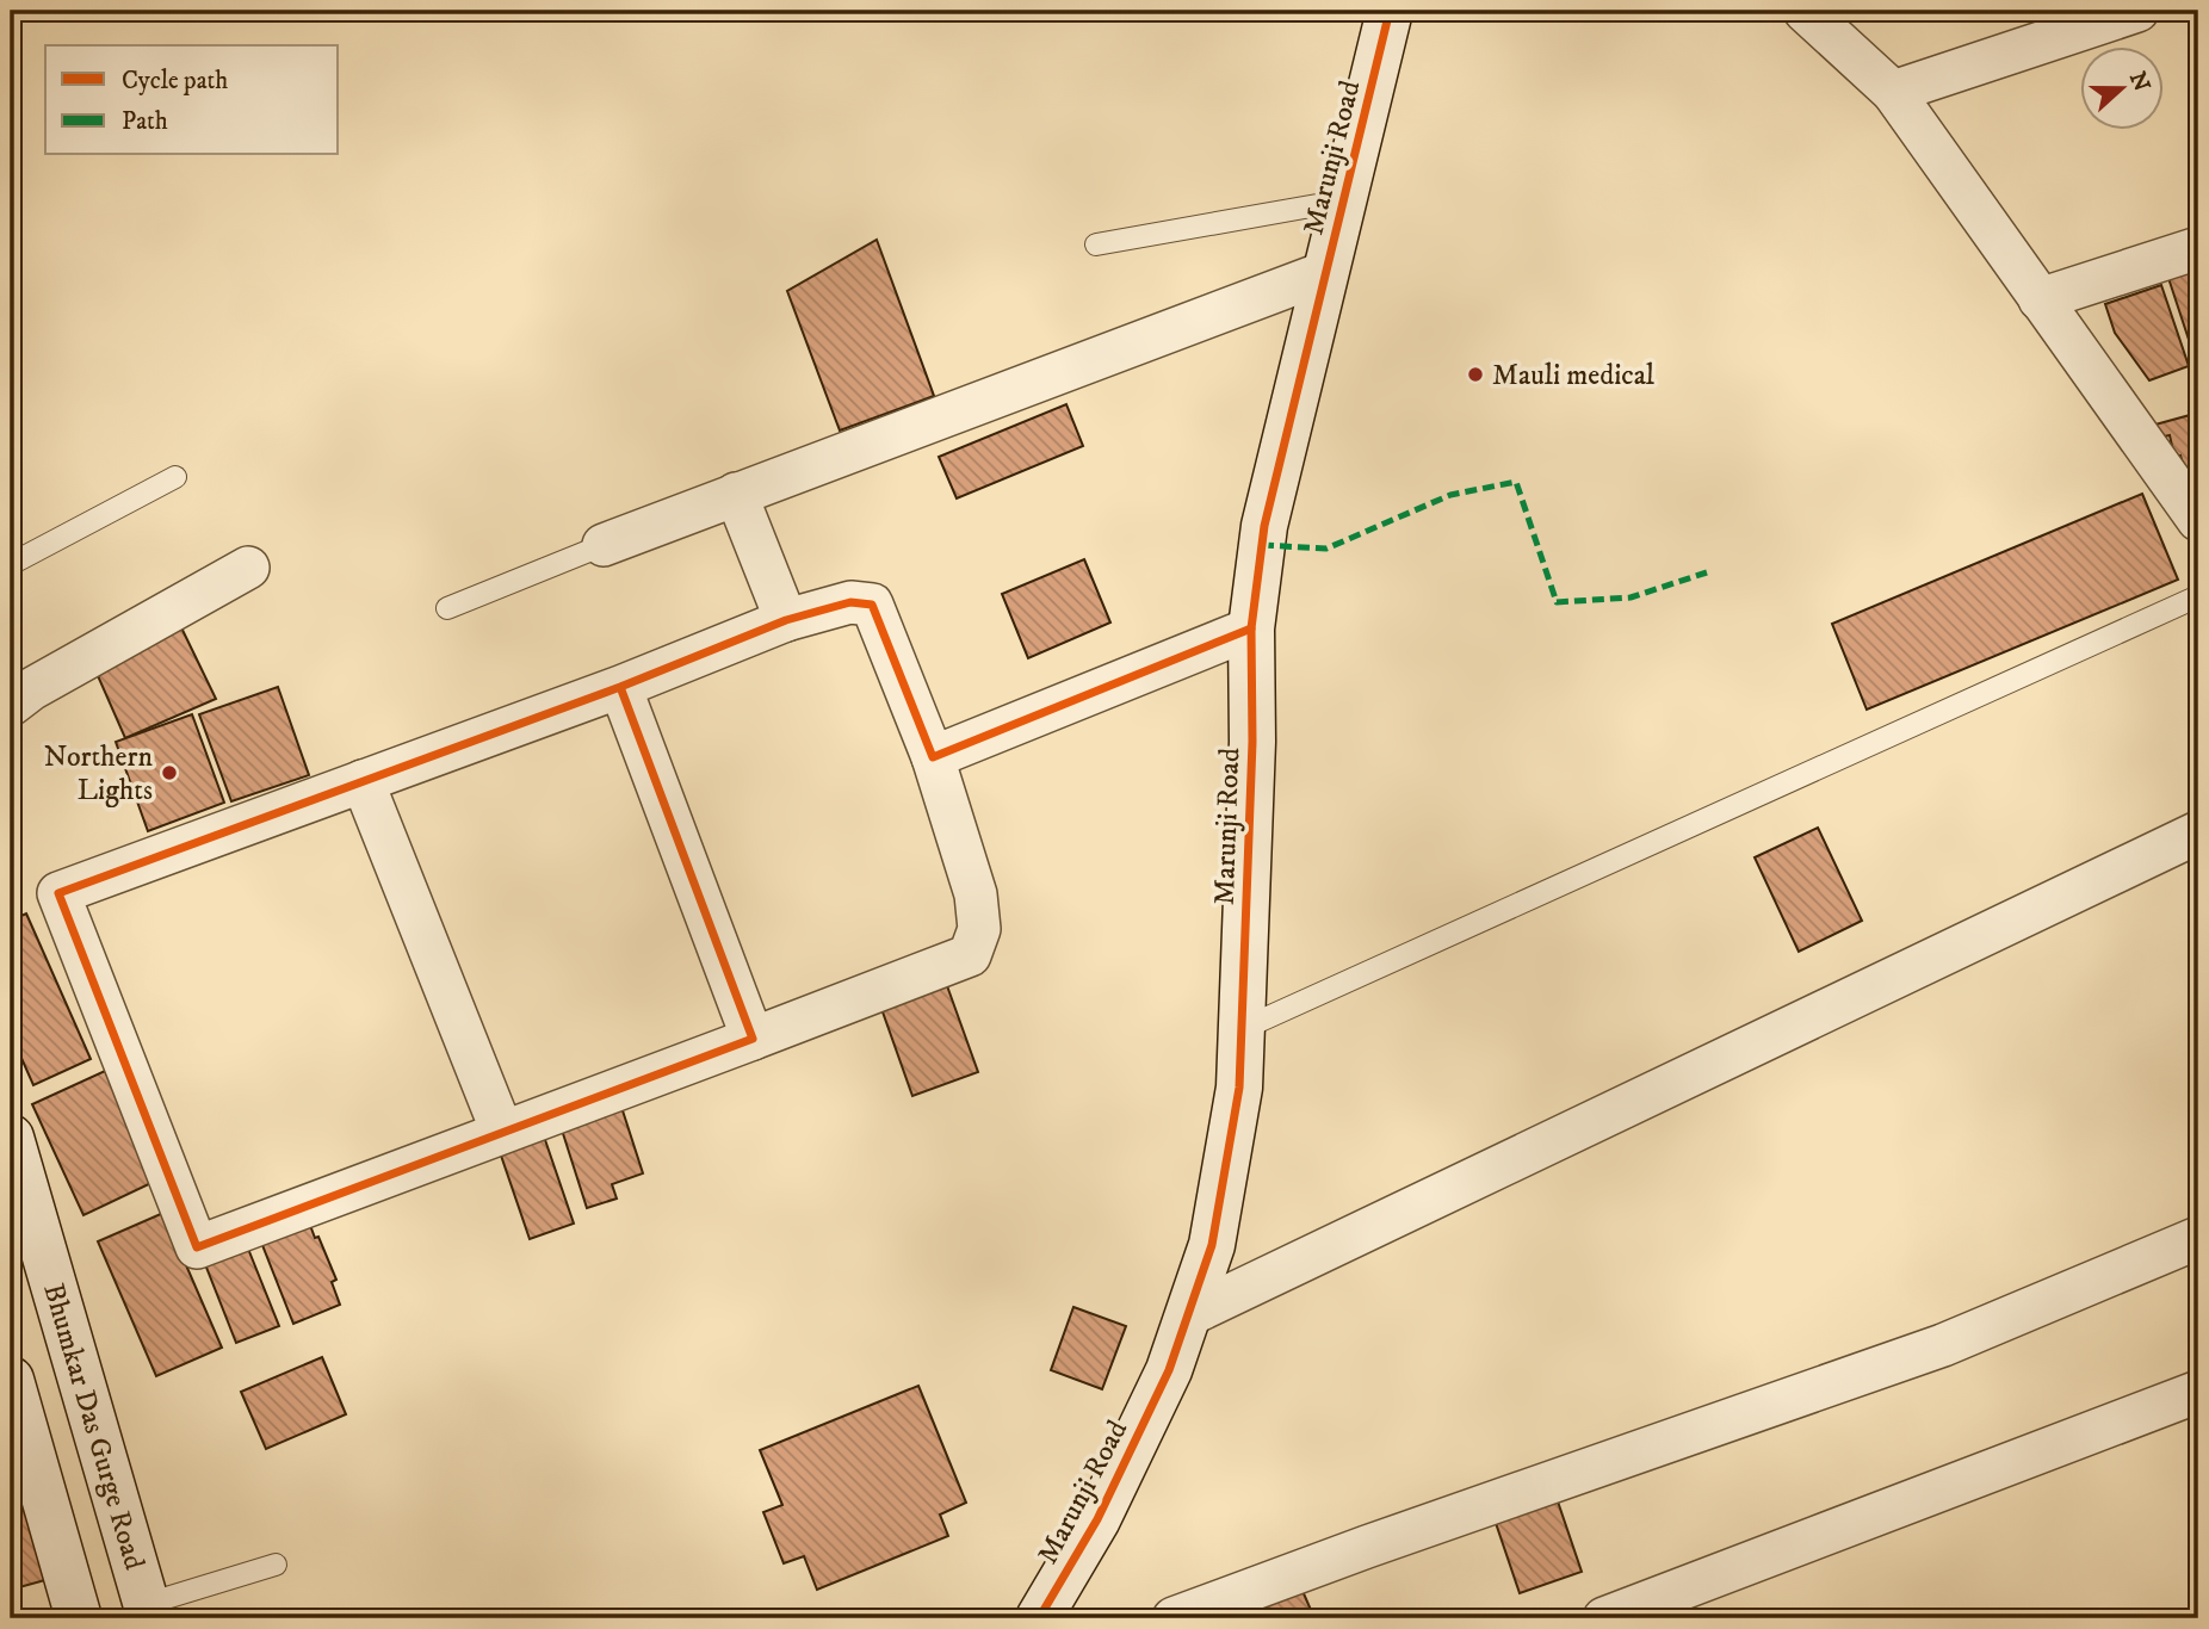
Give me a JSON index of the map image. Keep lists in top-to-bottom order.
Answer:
{
  "streets": {
    "street": ["Marunji Road", "Bhumkar Das Gurge Road"]
  },
  "places": ["Mauli medical", "Northern Lights"],
  "legend": ["Cycle path", "Path"],
  "north": "right"
}
